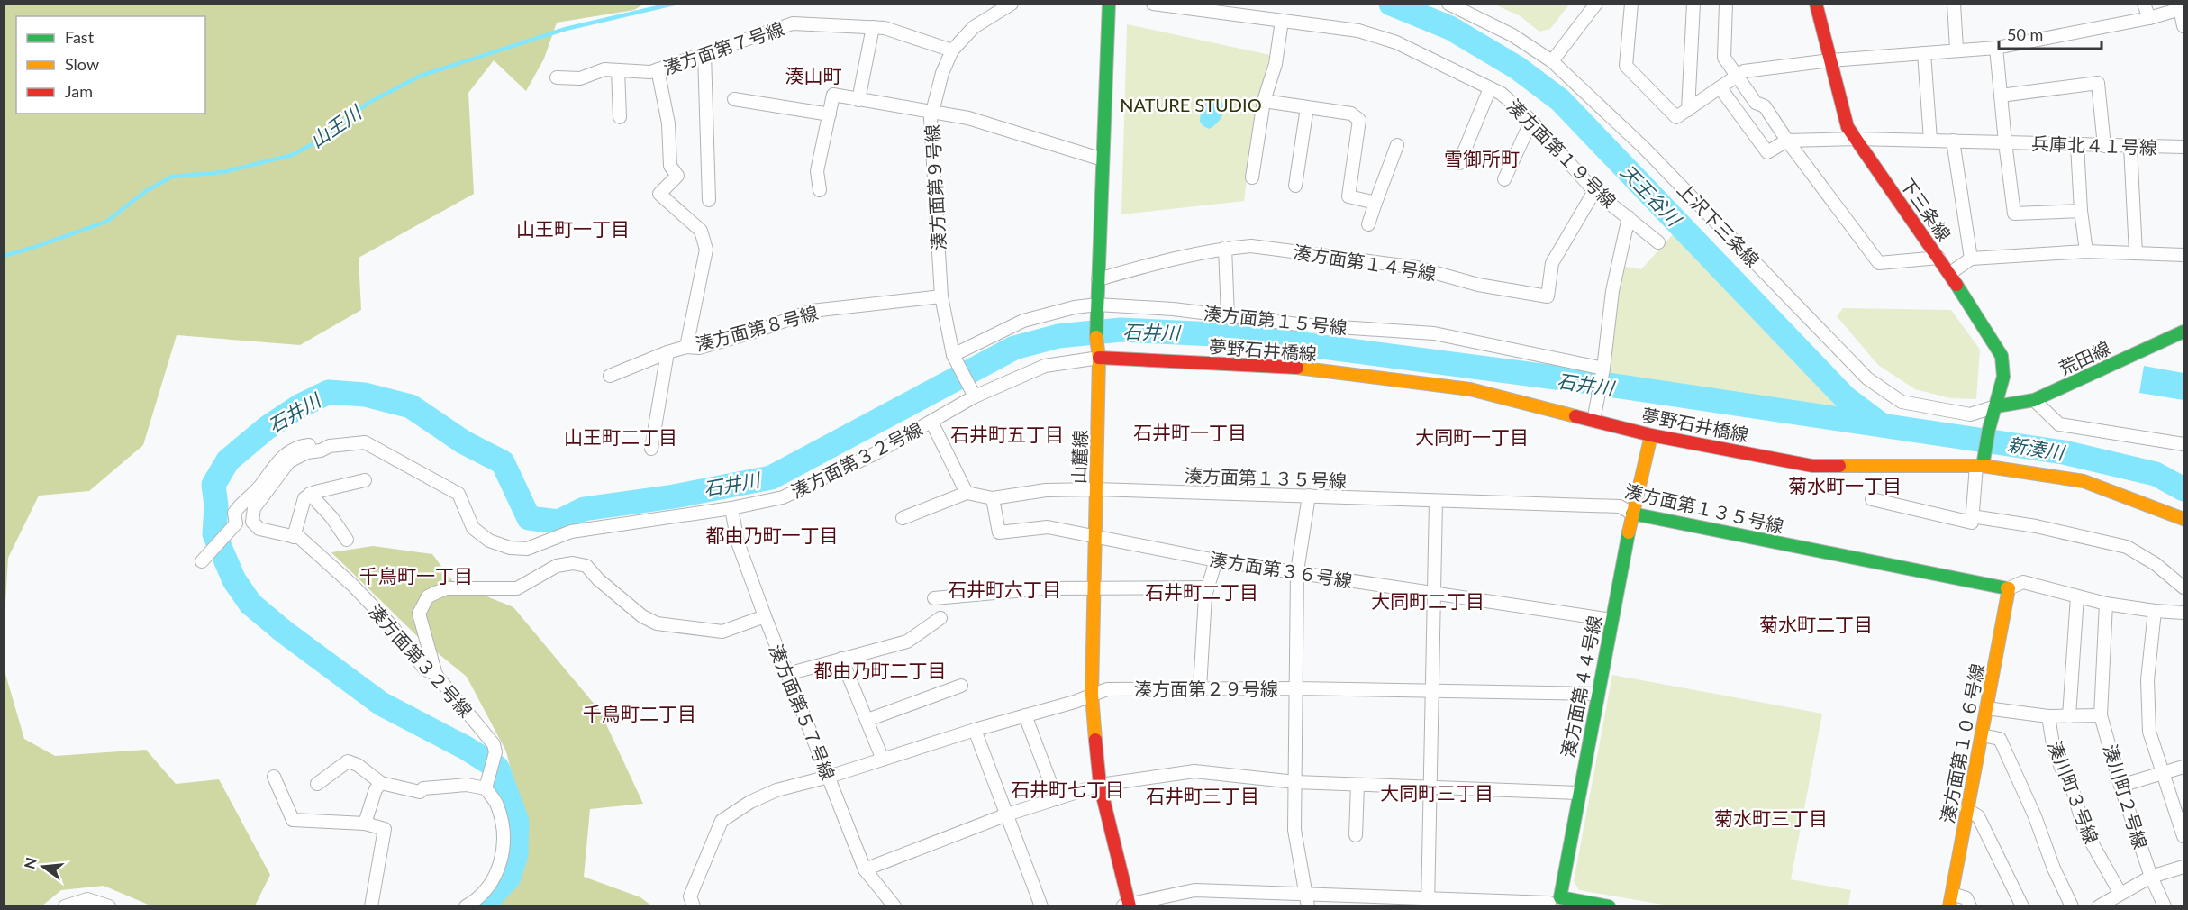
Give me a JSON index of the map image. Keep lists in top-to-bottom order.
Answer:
{
  "streets": {
    "street": [
      "湊方面第７号線",
      "兵庫北４１号線",
      "湊方面第１９号線",
      "湊方面第９号線",
      "下三条線",
      "上沢下三条線",
      "湊方面第１４号線",
      "湊方面第１５号線",
      "湊方面第８号線",
      "夢野石井橋線",
      "荒田線",
      "山麓線",
      "湊方面第３２号線",
      "湊方面第１３５号線",
      "湊方面第３６号線",
      "湊方面第４４号線",
      "湊方面第２９号線",
      "湊方面第５７号線",
      "湊方面第１０６号線",
      "湊川町３号線",
      "湊川町２号線"
    ]
  },
  "crossings": [
    ["湊方面第７号線", "湊方面第９号線"],
    ["兵庫北４１号線", "下三条線"],
    ["湊方面第１９号線", "湊方面第１４号線"],
    ["湊方面第９号線", "湊方面第１５号線"],
    ["湊方面第９号線", "湊方面第８号線"],
    ["湊方面第９号線", "湊方面第３２号線"],
    ["下三条線", "上沢下三条線"],
    ["下三条線", "夢野石井橋線"],
    ["下三条線", "荒田線"],
    ["上沢下三条線", "荒田線"],
    ["湊方面第１４号線", "山麓線"],
    ["湊方面第１５号線", "山麓線"],
    ["夢野石井橋線", "山麓線"],
    ["夢野石井橋線", "湊方面第３２号線"],
    ["夢野石井橋線", "湊方面第４４号線"],
    ["山麓線", "湊方面第３２号線"],
    ["山麓線", "湊方面第１３５号線"],
    ["山麓線", "湊方面第３６号線"],
    ["山麓線", "湊方面第２９号線"],
    ["湊方面第３２号線", "湊方面第５７号線"],
    ["湊方面第１３５号線", "湊方面第３６号線"],
    ["湊方面第１３５号線", "湊方面第４４号線"],
    ["湊方面第１３５号線", "湊方面第１０６号線"],
    ["湊方面第１３５号線", "湊川町２号線"],
    ["湊方面第３６号線", "湊方面第４４号線"],
    ["湊方面第４４号線", "湊方面第２９号線"],
    ["湊方面第２９号線", "湊方面第５７号線"]
  ],
  "districts": [
    "湊山町",
    "雪御所町",
    "山王町一丁目",
    "石井町一丁目",
    "石井町五丁目",
    "山王町二丁目",
    "大同町一丁目",
    "菊水町一丁目",
    "都由乃町一丁目",
    "千鳥町一丁目",
    "石井町六丁目",
    "石井町二丁目",
    "大同町二丁目",
    "菊水町二丁目",
    "都由乃町二丁目",
    "千鳥町二丁目",
    "石井町七丁目",
    "大同町三丁目",
    "石井町三丁目",
    "菊水町三丁目"
  ],
  "water": [
    "山王川",
    "天王谷川",
    "石井川",
    "新湊川"
  ],
  "parks": ["NATURE STUDIO"],
  "legend": ["Fast", "Slow", "Jam"],
  "scale_bar": "50 m",
  "north": "left"
}
